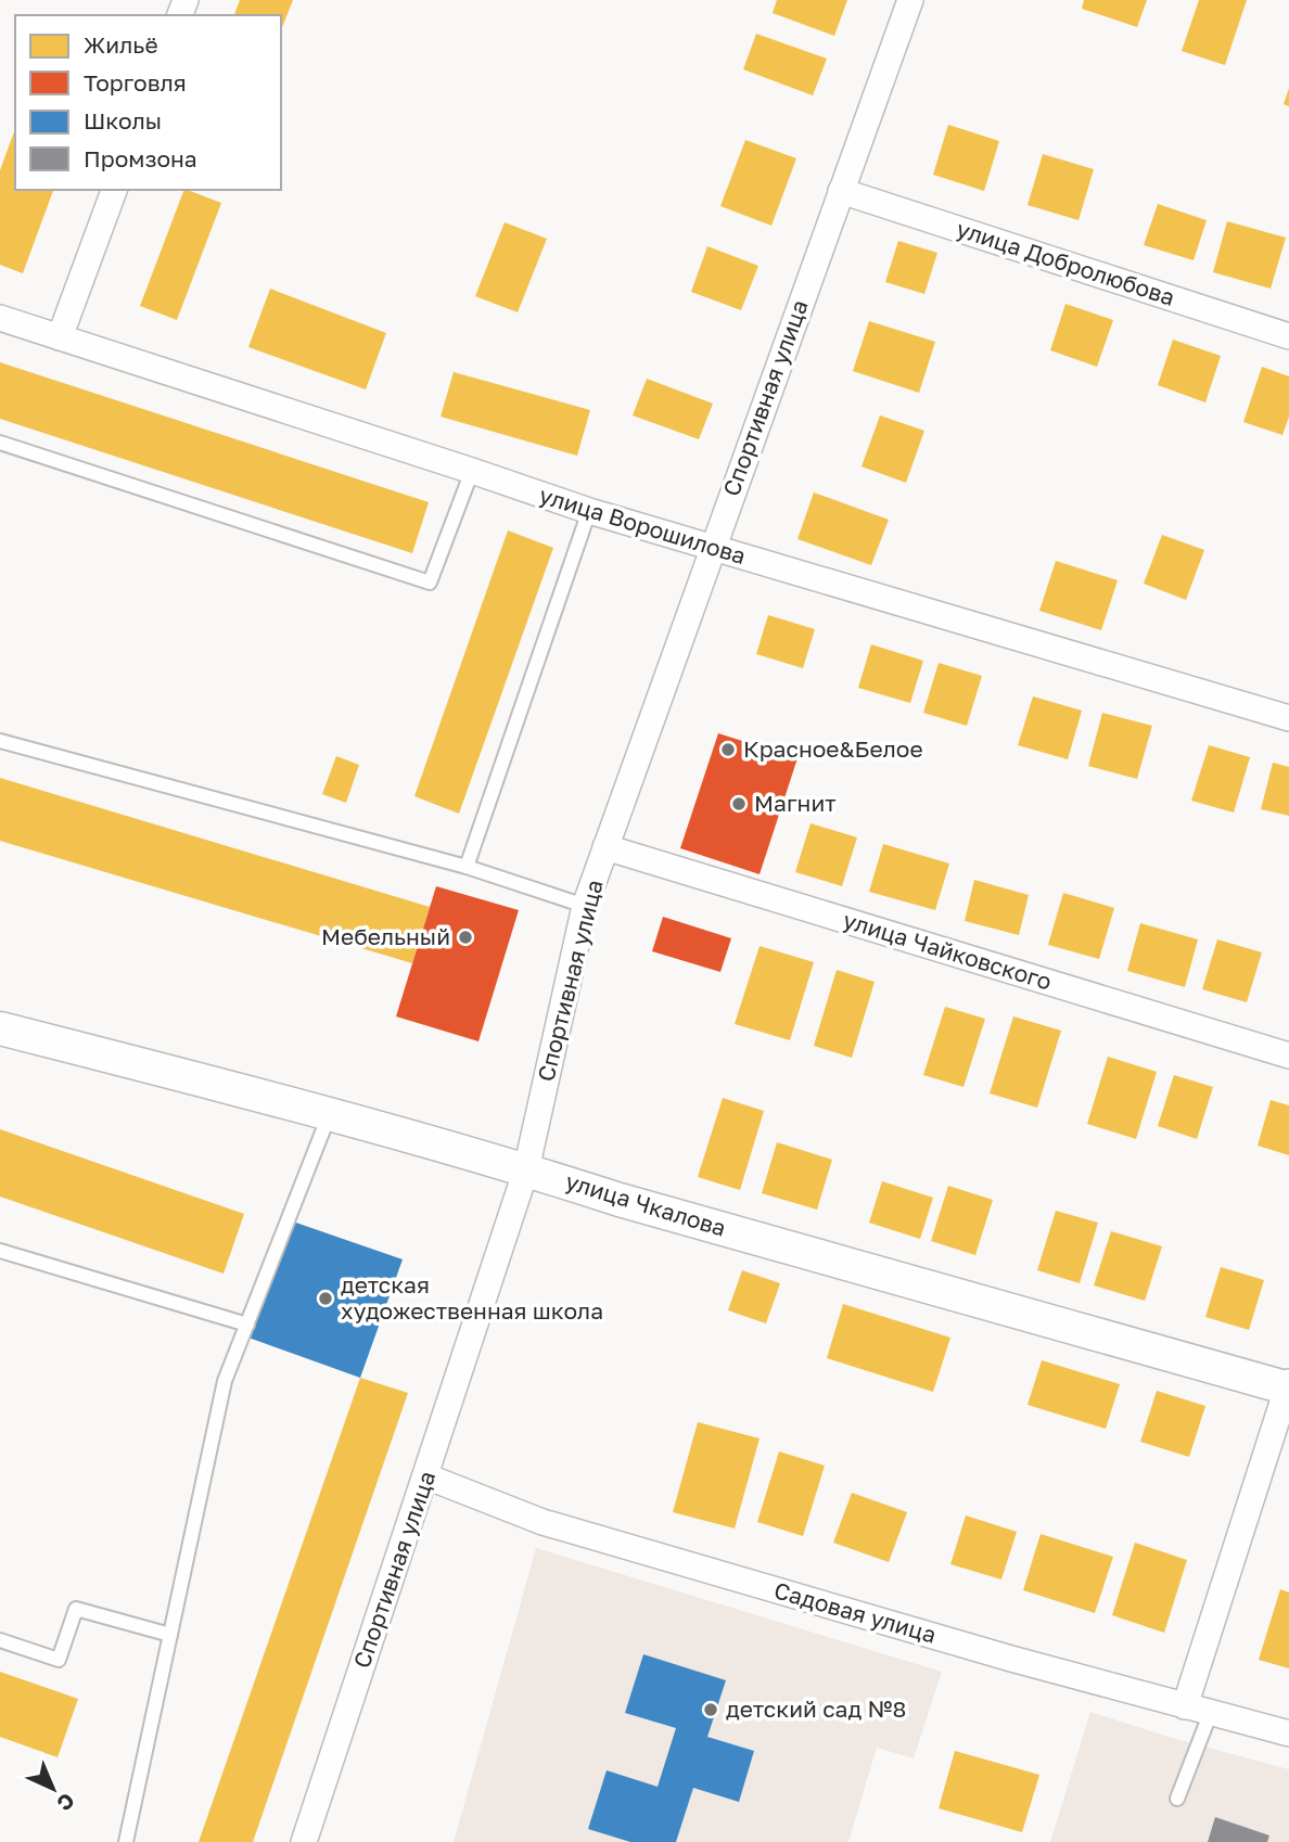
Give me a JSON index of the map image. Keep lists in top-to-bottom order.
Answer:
{
  "streets": {
    "street": [
      "улица Добролюбова",
      "Спортивная улица",
      "улица Ворошилова",
      "улица Чайковского",
      "улица Чкалова",
      "Садовая улица"
    ]
  },
  "crossings": [
    ["улица Добролюбова", "Спортивная улица"],
    ["Спортивная улица", "улица Ворошилова"],
    ["Спортивная улица", "улица Чайковского"],
    ["Спортивная улица", "улица Чкалова"],
    ["Спортивная улица", "Садовая улица"]
  ],
  "places": [
    "Красное&Белое",
    "Магнит",
    "Мебельный",
    "детская художественная школа",
    "детский сад №8"
  ],
  "legend": [
    "Жильё",
    "Торговля",
    "Школы",
    "Промзона"
  ],
  "north": "bottom right"
}
